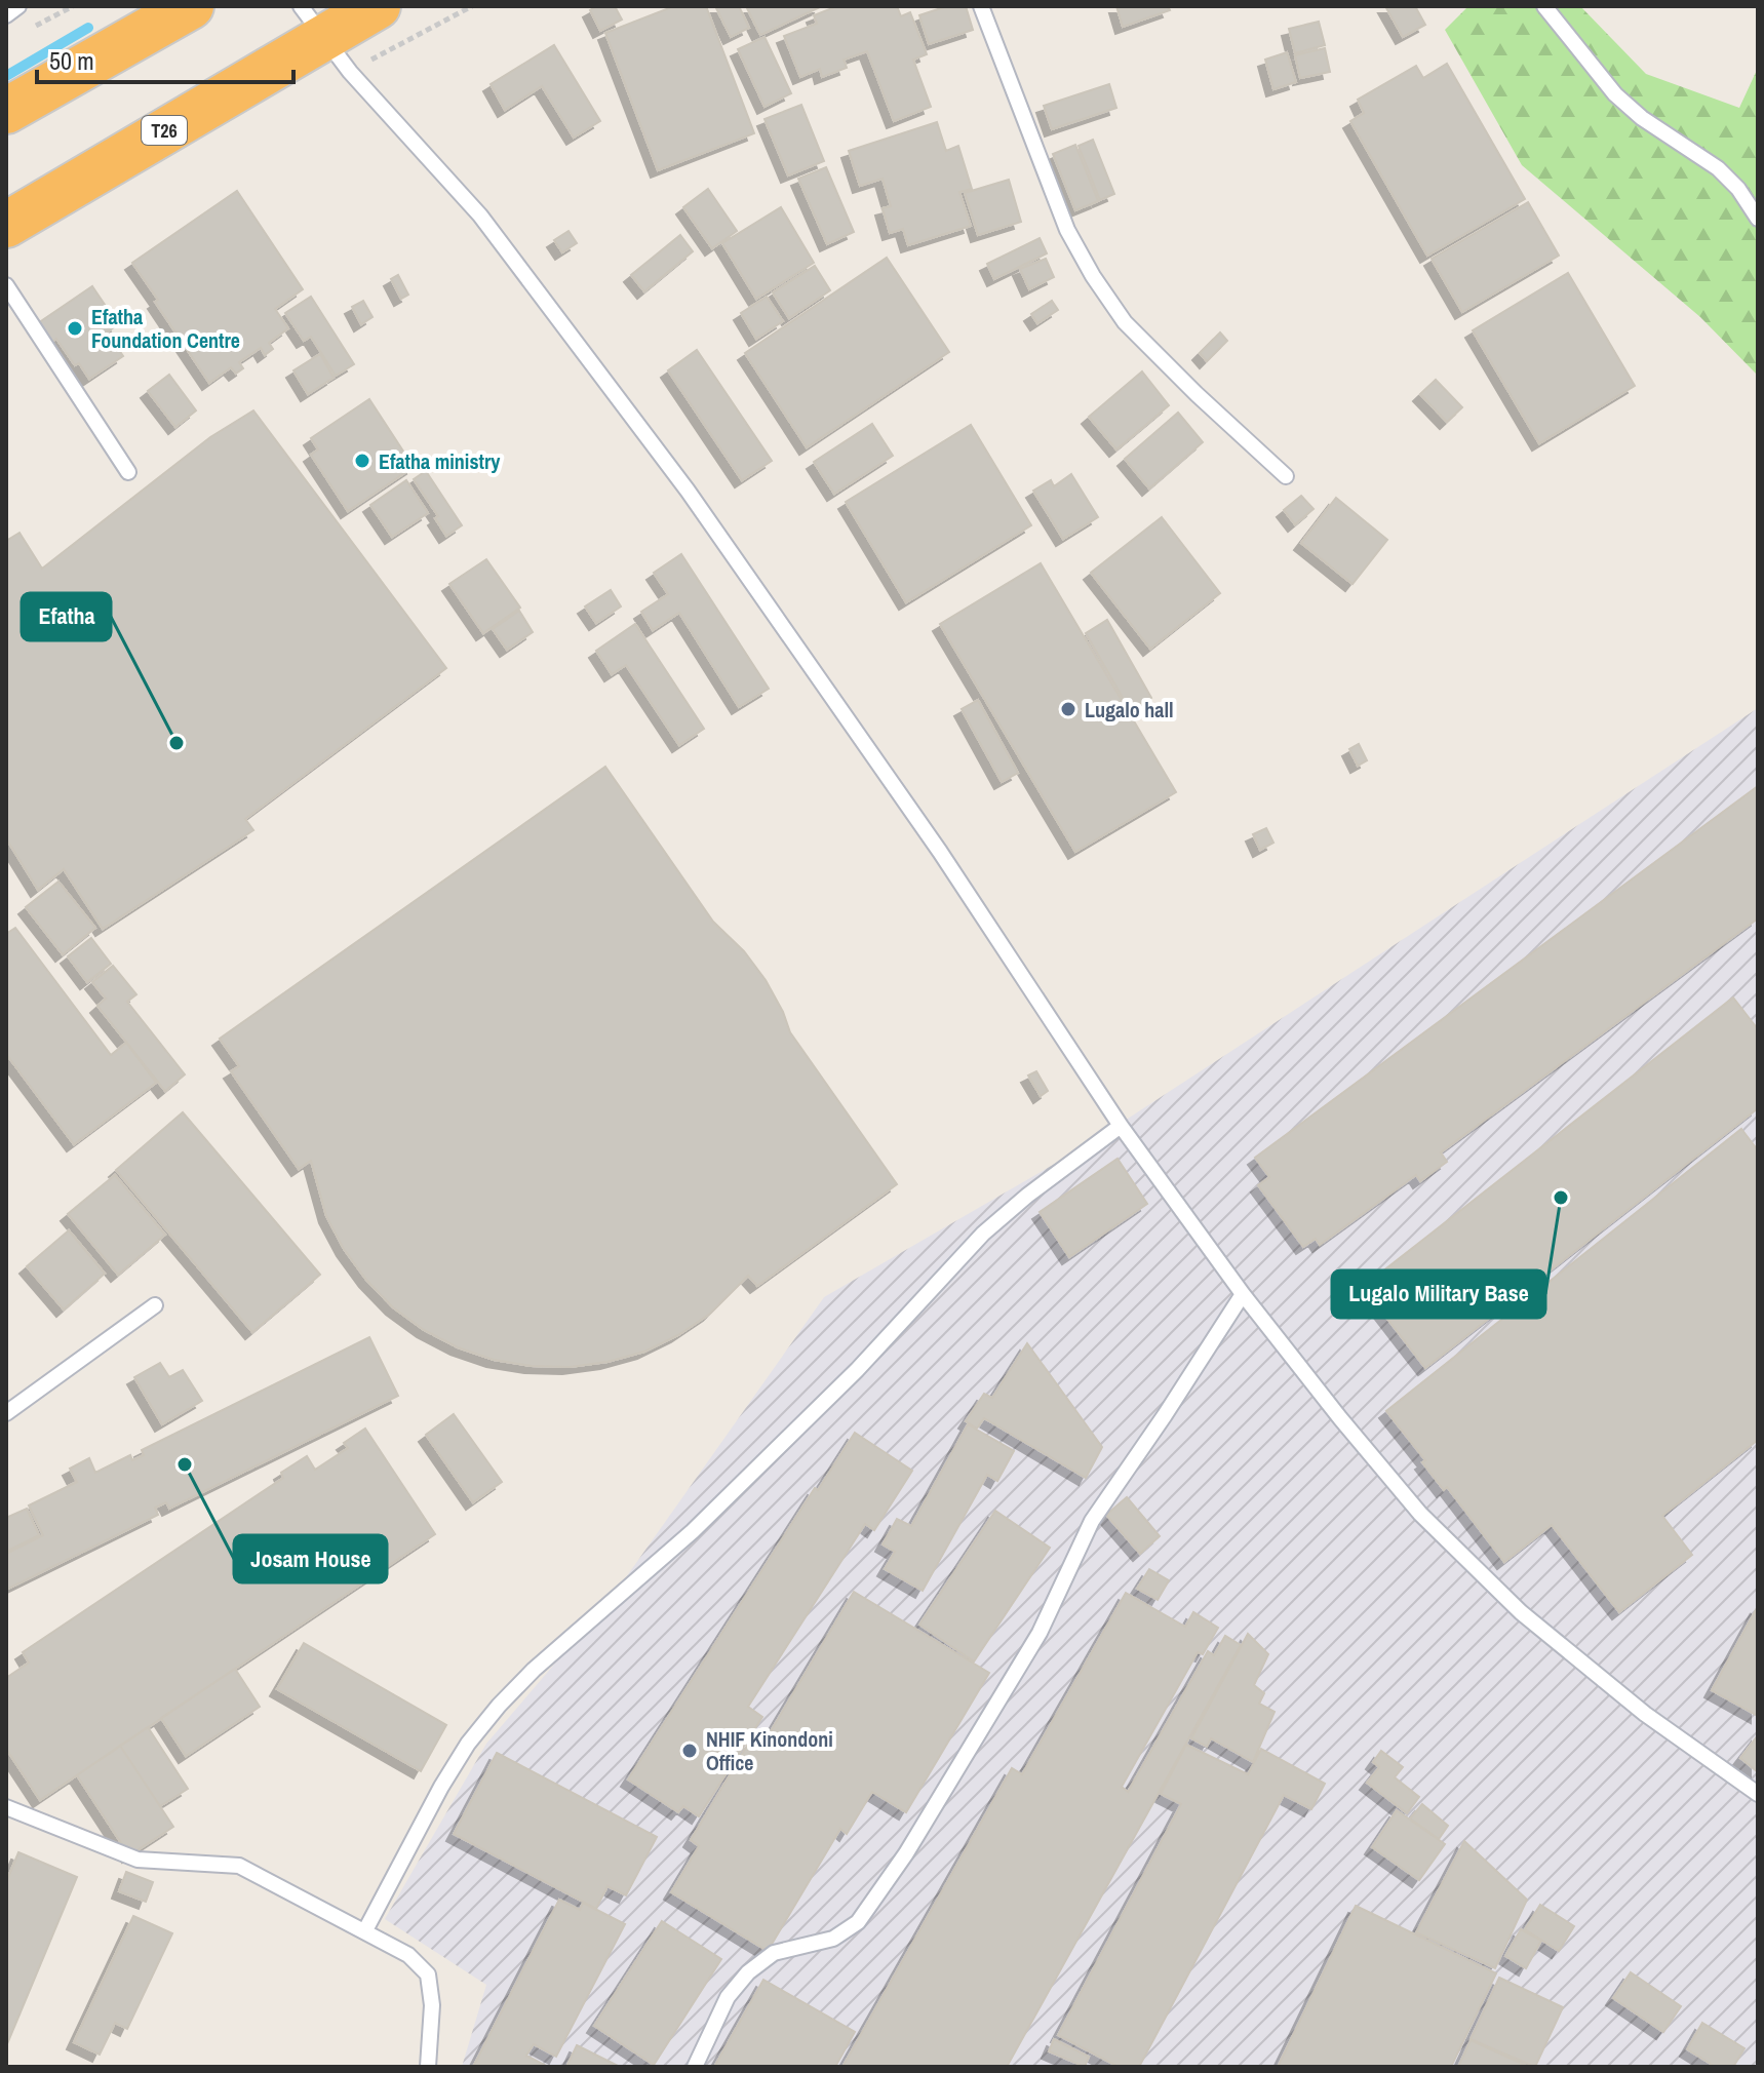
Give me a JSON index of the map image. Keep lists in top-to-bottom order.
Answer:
{
  "streets": {
    "highway": ["T26"]
  },
  "places": [
    "Efatha Foundation Centre",
    "Efatha ministry",
    "Lugalo hall",
    "Efatha",
    "Lugalo Military Base",
    "Josam House",
    "NHIF Kinondoni Office"
  ],
  "scale_bar": "50 m"
}
